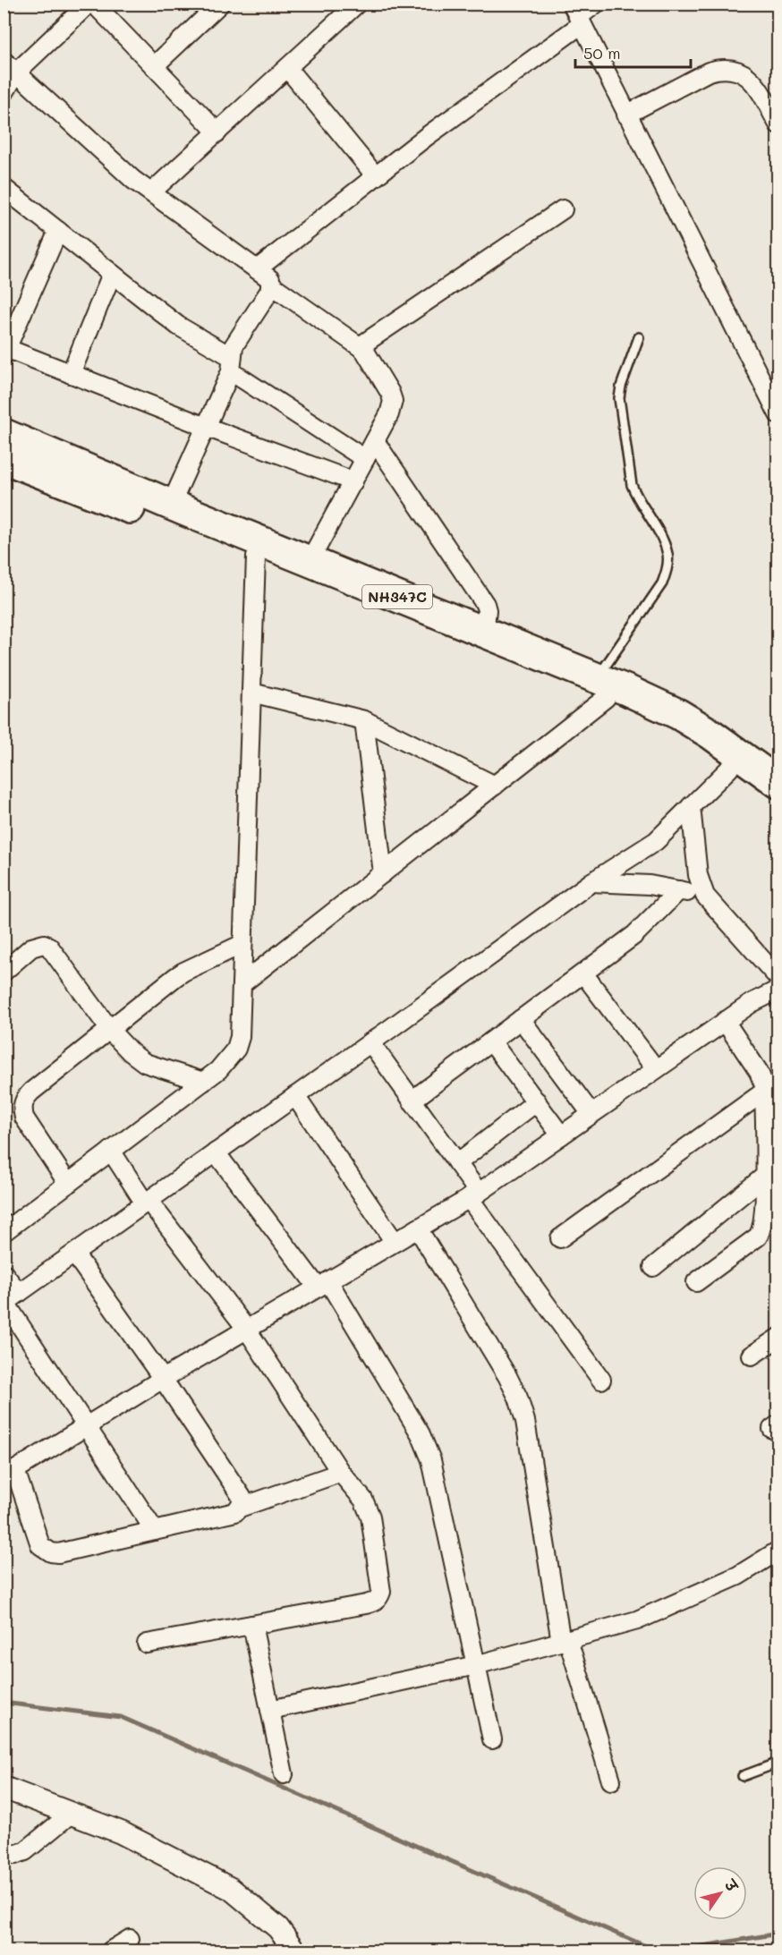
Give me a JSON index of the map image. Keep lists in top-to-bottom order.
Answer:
{
  "streets": {
    "highway": ["NH347C"]
  },
  "scale_bar": "50 m",
  "north": "top right"
}
